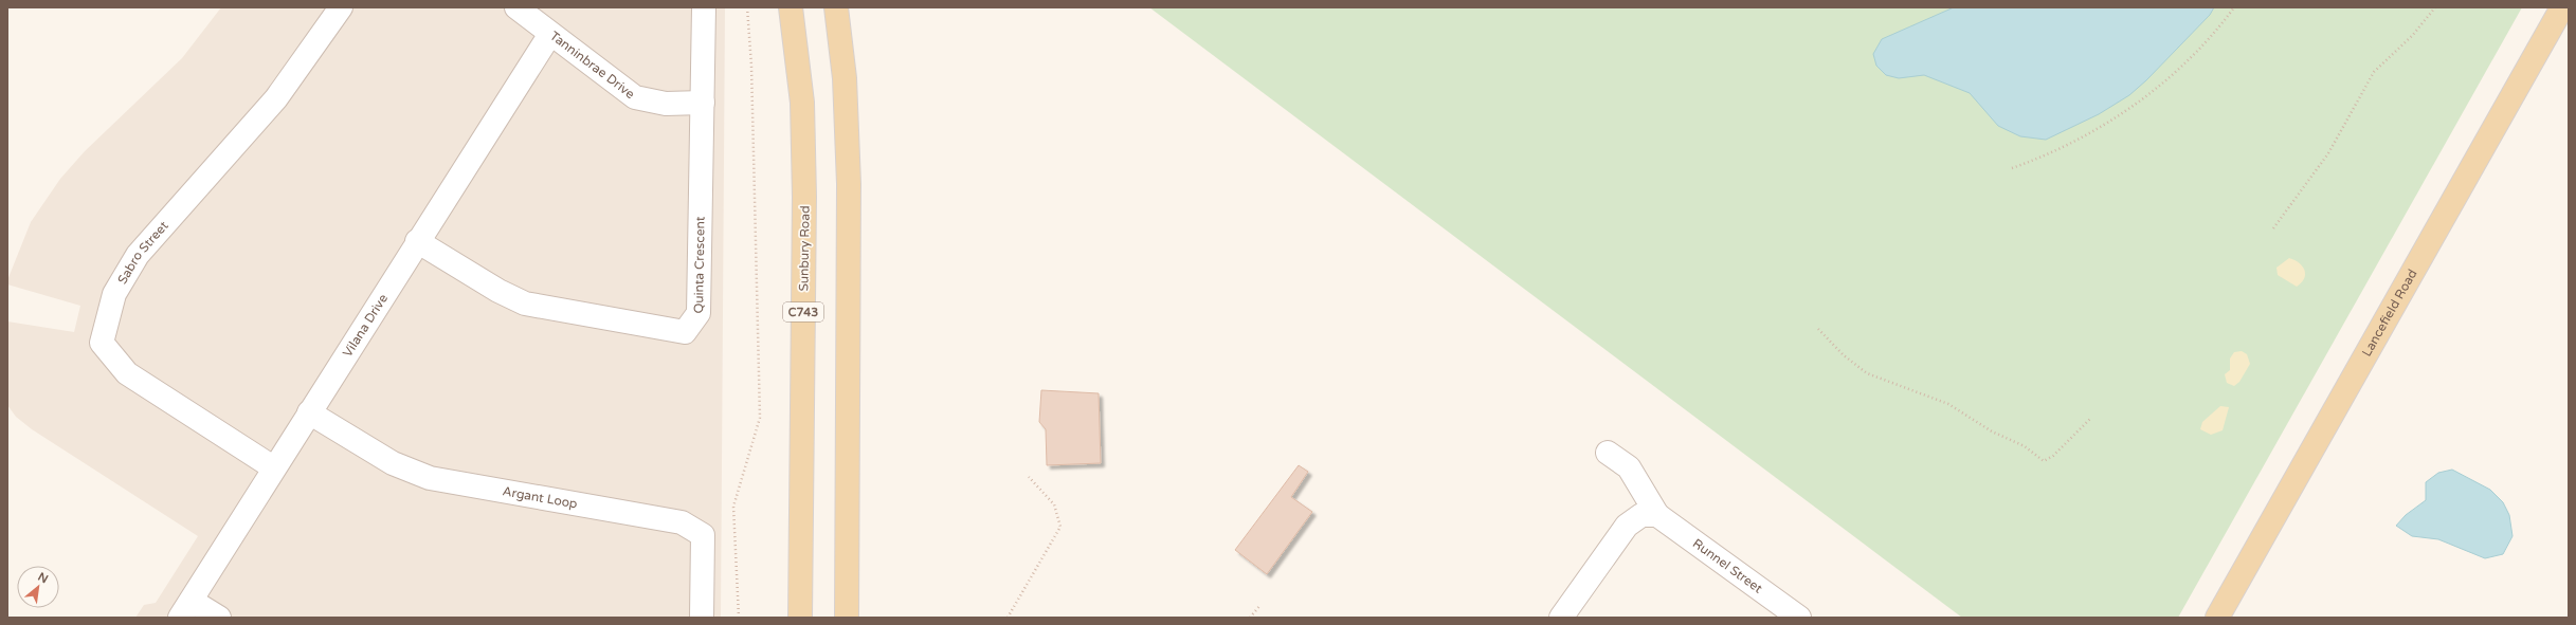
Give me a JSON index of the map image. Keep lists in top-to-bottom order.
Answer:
{
  "streets": {
    "main road": ["Sunbury Road", "C743", "Lancefield Road"],
    "street": [
      "Tanninbrae Drive",
      "Sabro Street",
      "Quinta Crescent",
      "Vilana Drive",
      "Argant Loop",
      "Runnel Street"
    ]
  },
  "crossings": [
    ["Tanninbrae Drive", "Quinta Crescent"],
    ["Tanninbrae Drive", "Vilana Drive"],
    ["Sabro Street", "Vilana Drive"],
    ["Quinta Crescent", "Vilana Drive"],
    ["Vilana Drive", "Argant Loop"]
  ],
  "north": "top right"
}
